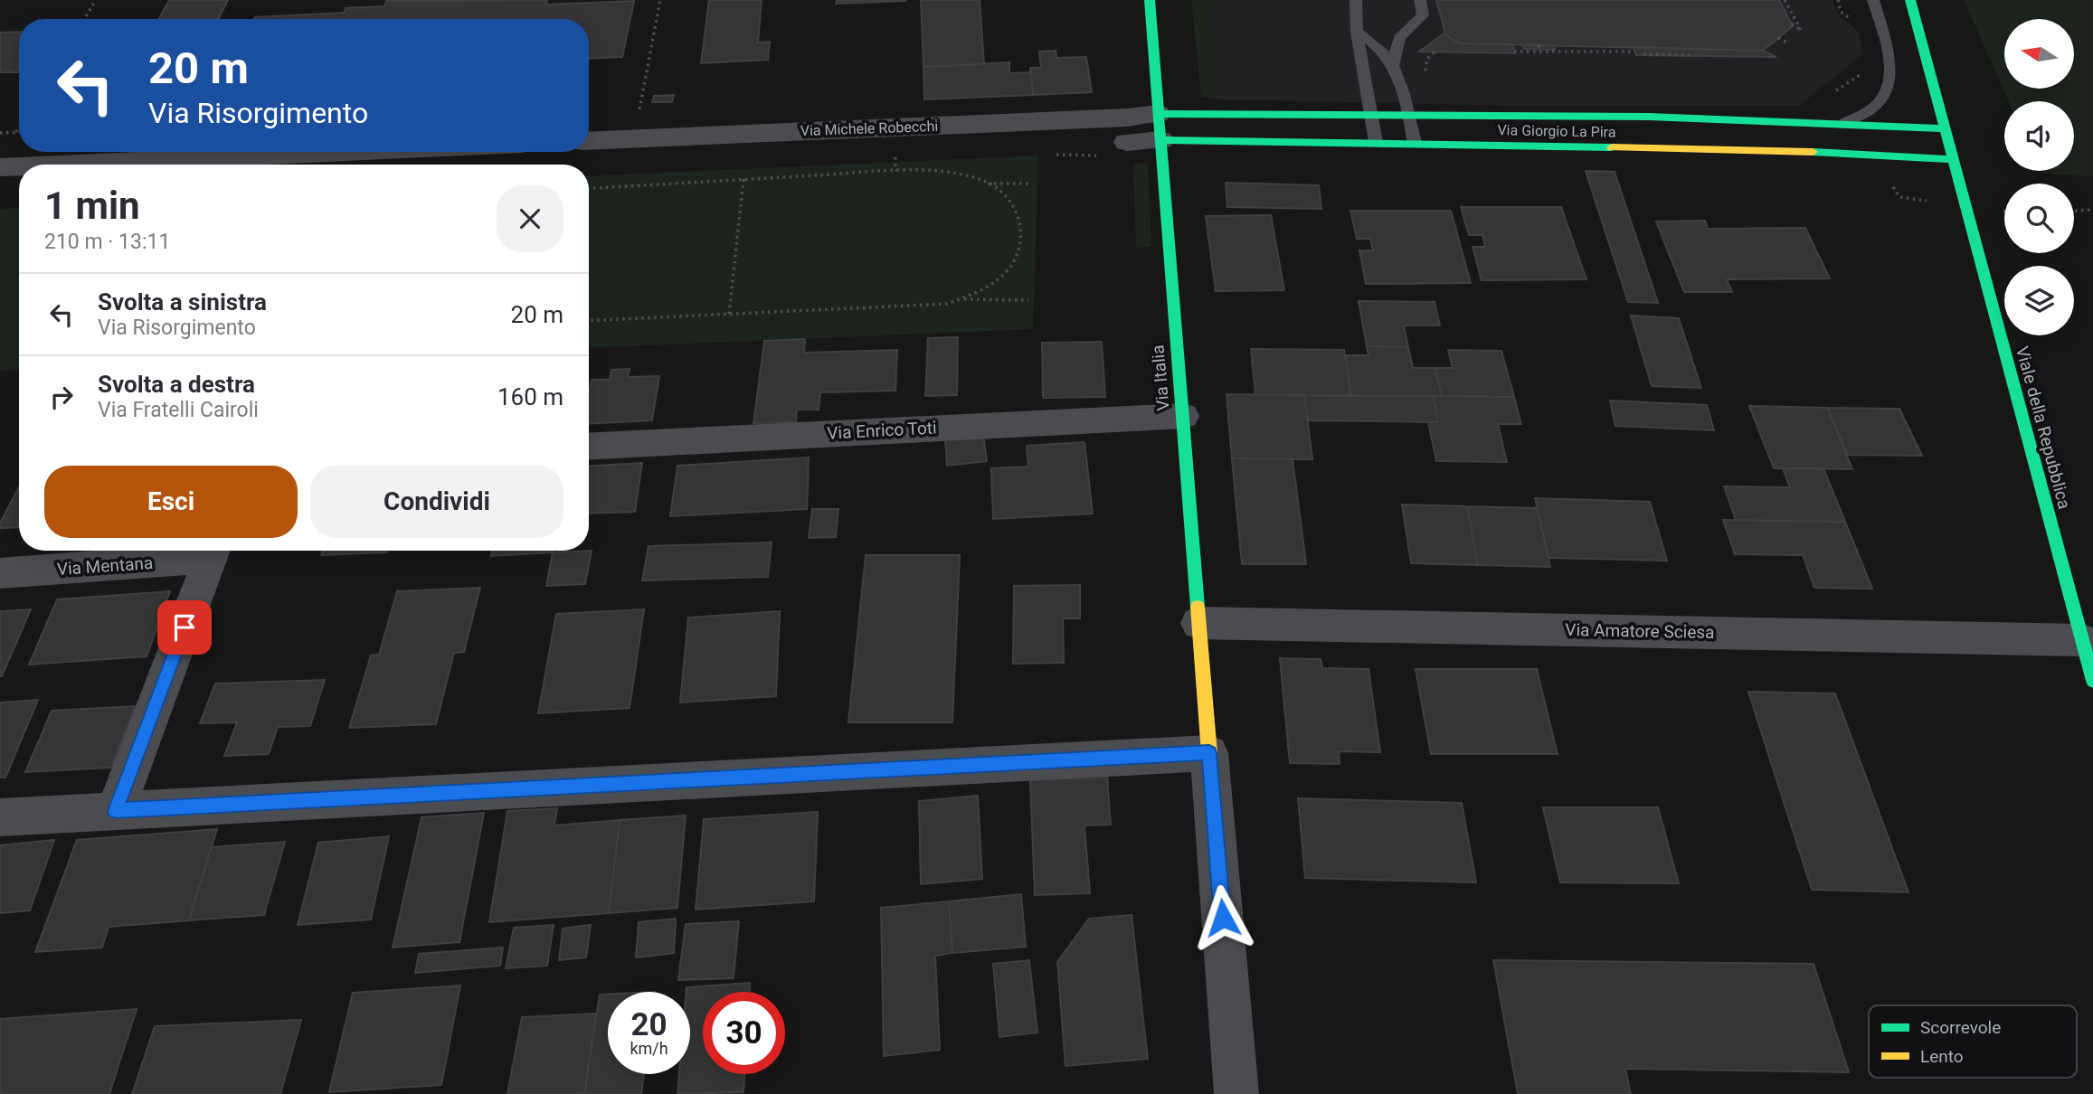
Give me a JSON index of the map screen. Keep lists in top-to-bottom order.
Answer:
{
  "streets": {
    "street": [
      "Via Michele Robecchi",
      "Via Giorgio La Pira",
      "Via Italia",
      "Viale della Repubblica",
      "Via Enrico Toti",
      "Via Mentana",
      "Via Amatore Sciesa"
    ]
  },
  "crossings": [
    ["Via Michele Robecchi", "Via Giorgio La Pira"],
    ["Via Michele Robecchi", "Via Italia"],
    ["Via Giorgio La Pira", "Via Italia"],
    ["Via Giorgio La Pira", "Viale della Repubblica"],
    ["Via Italia", "Via Enrico Toti"],
    ["Via Italia", "Via Amatore Sciesa"],
    ["Viale della Repubblica", "Via Amatore Sciesa"]
  ],
  "legend": ["Scorrevole", "Lento"],
  "north": "left",
  "page": {
    "turn": ["20 m", "Via Risorgimento"],
    "heading": ["1 min", "210 m · 13:11"],
    "list": [
      {
        "name": "Svolta a sinistra",
        "note": "Via Risorgimento",
        "value": "20 m"
      },
      {
        "name": "Svolta a destra",
        "note": "Via Fratelli Cairoli",
        "value": "160 m"
      }
    ],
    "buttons": ["Esci", "Condividi"],
    "speed": "20 km/h",
    "limit": "30"
  }
}
